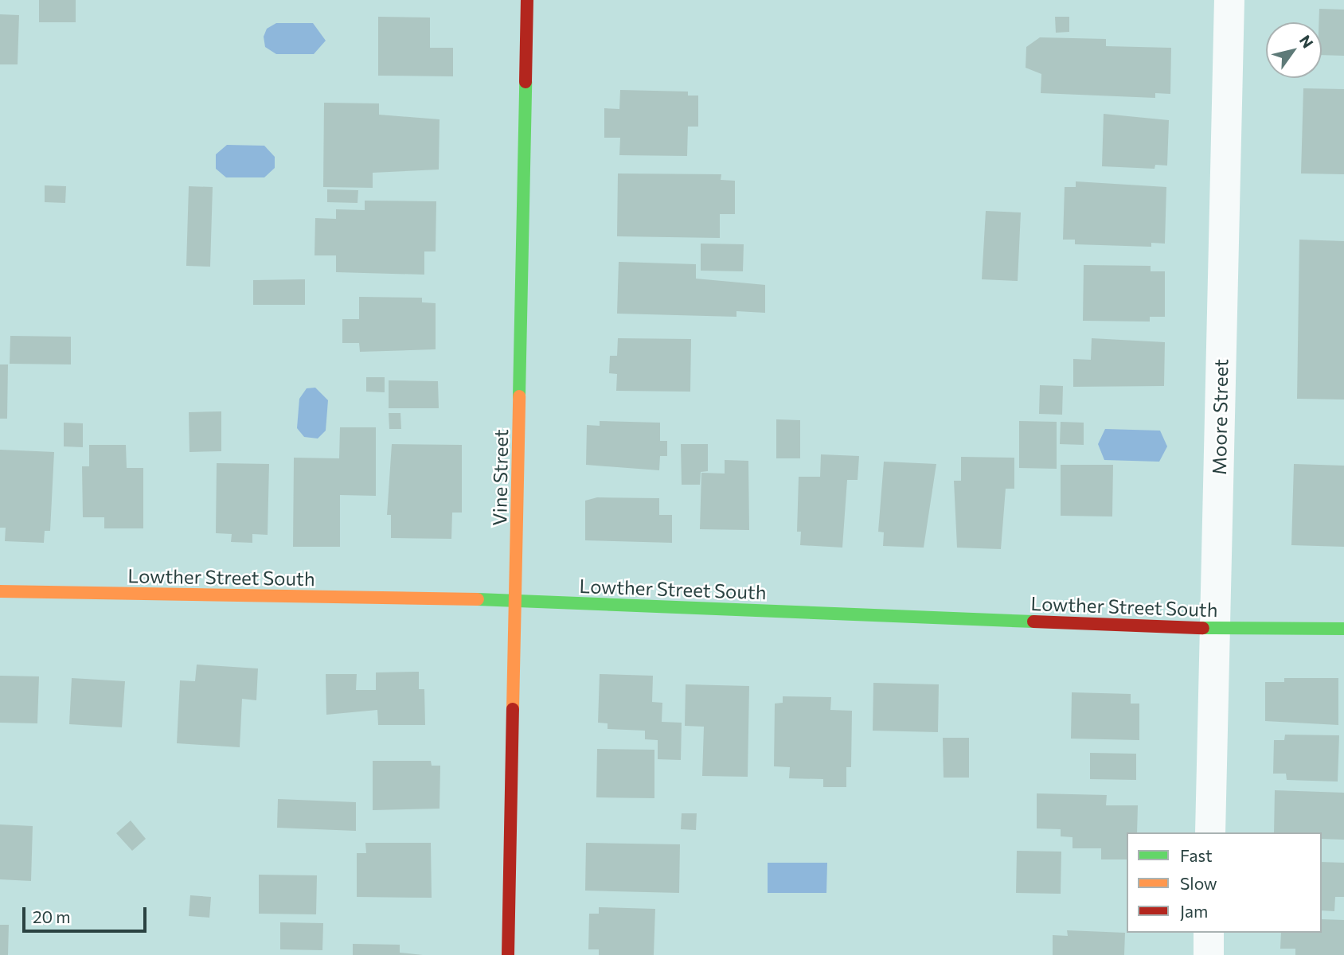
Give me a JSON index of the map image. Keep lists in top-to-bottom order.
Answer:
{
  "streets": {
    "street": ["Moore Street", "Vine Street", "Lowther Street South"]
  },
  "crossings": [
    ["Moore Street", "Lowther Street South"],
    ["Vine Street", "Lowther Street South"]
  ],
  "legend": ["Fast", "Slow", "Jam"],
  "scale_bar": "20 m",
  "north": "top right"
}
